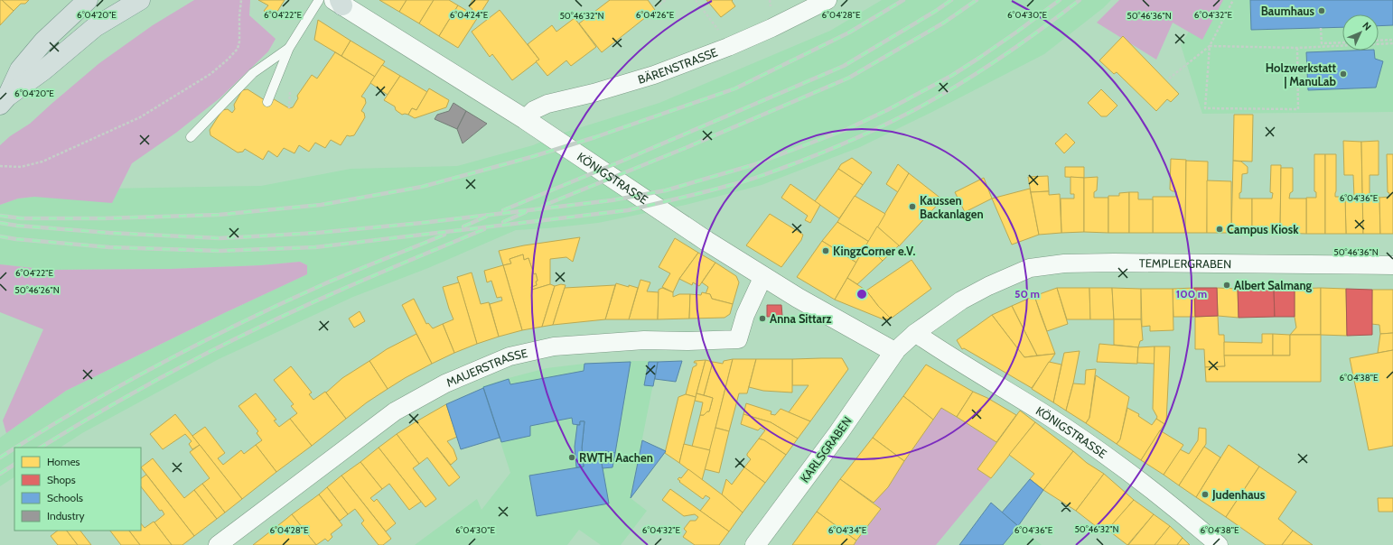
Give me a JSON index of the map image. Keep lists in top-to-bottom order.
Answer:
{
  "streets": {
    "street": [
      "BÄRENSTRASSE",
      "KÖNIGSTRASSE",
      "TEMPLERGRABEN",
      "MAUERSTRASSE",
      "KARLSGRABEN"
    ]
  },
  "crossings": [
    ["BÄRENSTRASSE", "KÖNIGSTRASSE"],
    ["KÖNIGSTRASSE", "TEMPLERGRABEN"],
    ["KÖNIGSTRASSE", "MAUERSTRASSE"],
    ["KÖNIGSTRASSE", "KARLSGRABEN"],
    ["TEMPLERGRABEN", "KARLSGRABEN"]
  ],
  "places": [
    "Baumhaus",
    "Holzwerkstatt | ManuLab",
    "Kaussen Backanlagen",
    "Campus Kiosk",
    "KingzCorner e.V.",
    "Albert Salmang",
    "Anna Sittarz",
    "RWTH Aachen",
    "Judenhaus"
  ],
  "legend": [
    "Homes",
    "Shops",
    "Schools",
    "Industry"
  ],
  "north": "top right",
  "coordinates": [
    "6°04'20\"E",
    "6°04'22\"E",
    "6°04'24\"E",
    "6°04'26\"E",
    "6°04'28\"E",
    "6°04'30\"E",
    "6°04'32\"E",
    "50°46'32\"N",
    "50°46'36\"N",
    "6°04'36\"E",
    "50°46'26\"N",
    "6°04'38\"E",
    "6°04'34\"E"
  ],
  "rings": ["50 m", "100 m"]
}
